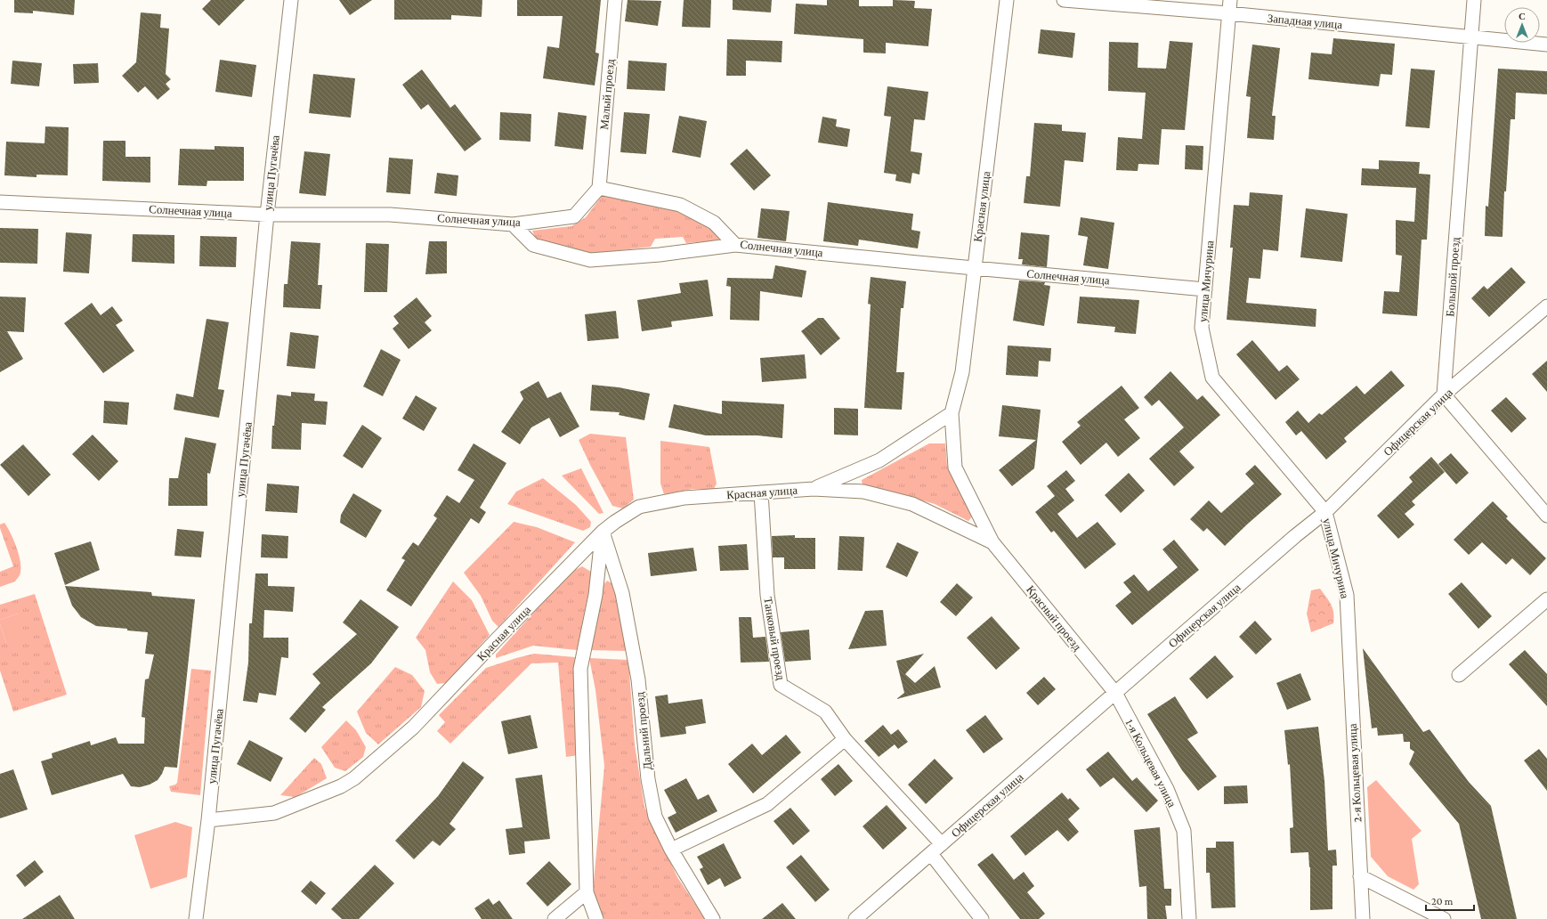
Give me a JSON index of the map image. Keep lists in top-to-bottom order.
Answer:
{
  "streets": {
    "street": [
      "Западная улица",
      "Малый проезд",
      "улица Пугачёва",
      "Красная улица",
      "Солнечная улица",
      "Большой проезд",
      "улица Мичурина",
      "Офицерская улица",
      "Красный проезд",
      "Танковый проезд",
      "Дальний проезд",
      "1-я Кольцевая улица",
      "2-я Кольцевая улица"
    ]
  },
  "crossings": [
    ["Западная улица", "Большой проезд"],
    ["Западная улица", "улица Мичурина"],
    ["Малый проезд", "Солнечная улица"],
    ["улица Пугачёва", "Красная улица"],
    ["улица Пугачёва", "Солнечная улица"],
    ["Красная улица", "Солнечная улица"],
    ["Красная улица", "Красный проезд"],
    ["Красная улица", "Танковый проезд"],
    ["Красная улица", "Дальний проезд"],
    ["Солнечная улица", "улица Мичурина"],
    ["Большой проезд", "Офицерская улица"],
    ["улица Мичурина", "Офицерская улица"],
    ["улица Мичурина", "2-я Кольцевая улица"],
    ["Офицерская улица", "Красный проезд"],
    ["Офицерская улица", "Танковый проезд"],
    ["Офицерская улица", "1-я Кольцевая улица"],
    ["Красный проезд", "1-я Кольцевая улица"]
  ],
  "scale_bar": "20 m",
  "north": "top"
}
